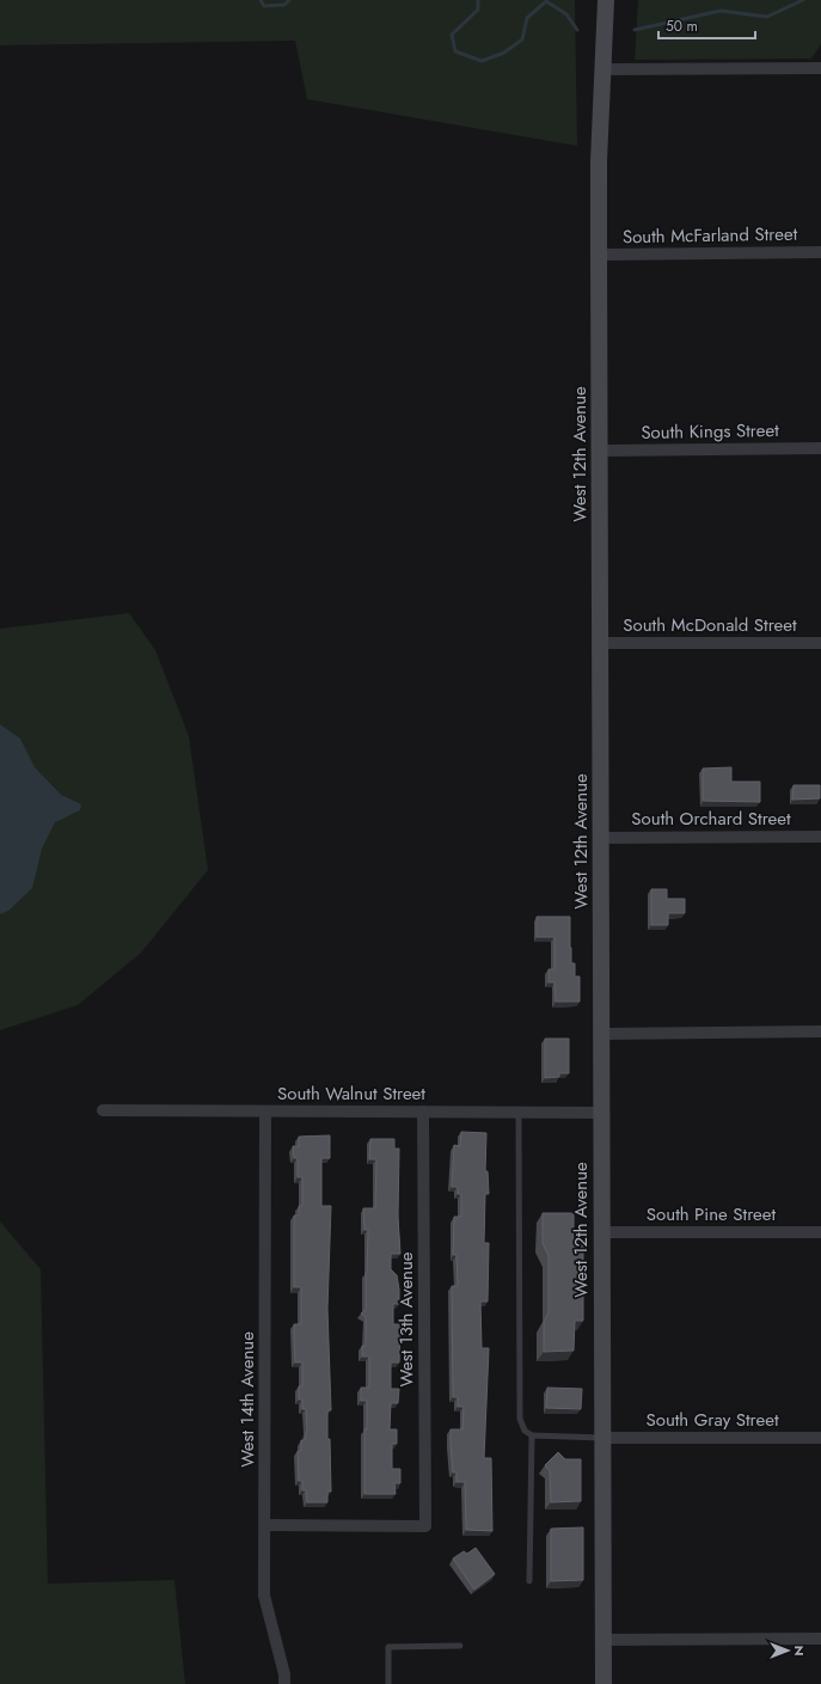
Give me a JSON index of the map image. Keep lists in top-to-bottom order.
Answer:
{
  "streets": {
    "main road": ["West 12th Avenue"],
    "street": [
      "South McFarland Street",
      "South Kings Street",
      "South McDonald Street",
      "South Orchard Street",
      "South Walnut Street",
      "South Pine Street",
      "West 13th Avenue",
      "West 14th Avenue",
      "South Gray Street"
    ]
  },
  "crossings": [
    ["South McFarland Street", "West 12th Avenue"],
    ["South Kings Street", "West 12th Avenue"],
    ["West 12th Avenue", "South McDonald Street"],
    ["West 12th Avenue", "South Orchard Street"],
    ["West 12th Avenue", "South Walnut Street"],
    ["West 12th Avenue", "South Pine Street"],
    ["West 12th Avenue", "South Gray Street"],
    ["South Walnut Street", "West 13th Avenue"],
    ["South Walnut Street", "West 14th Avenue"],
    ["West 13th Avenue", "West 14th Avenue"]
  ],
  "scale_bar": "50 m",
  "north": "right"
}
